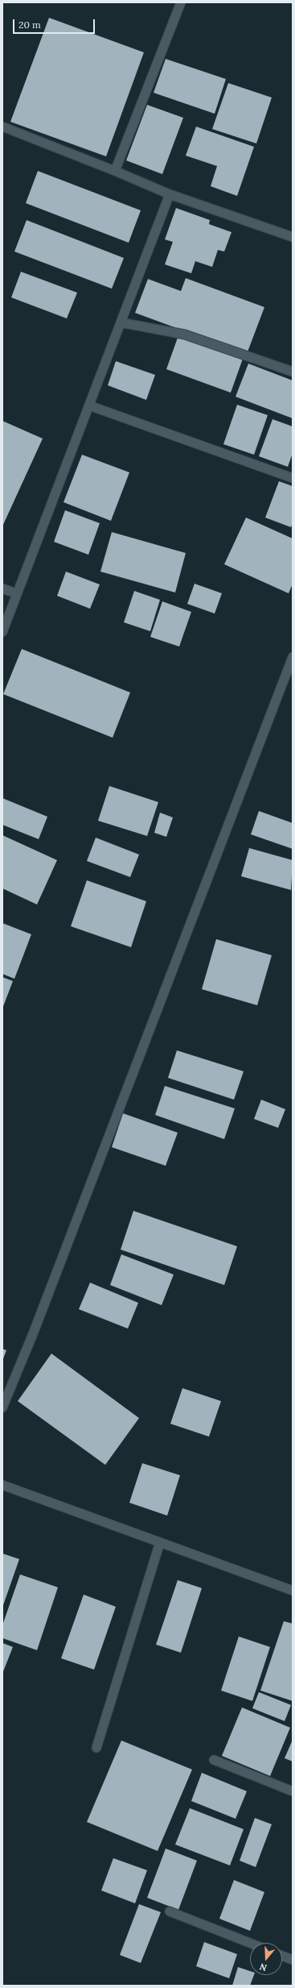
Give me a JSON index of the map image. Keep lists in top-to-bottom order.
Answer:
{
  "scale_bar": "20 m",
  "north": "bottom"
}
